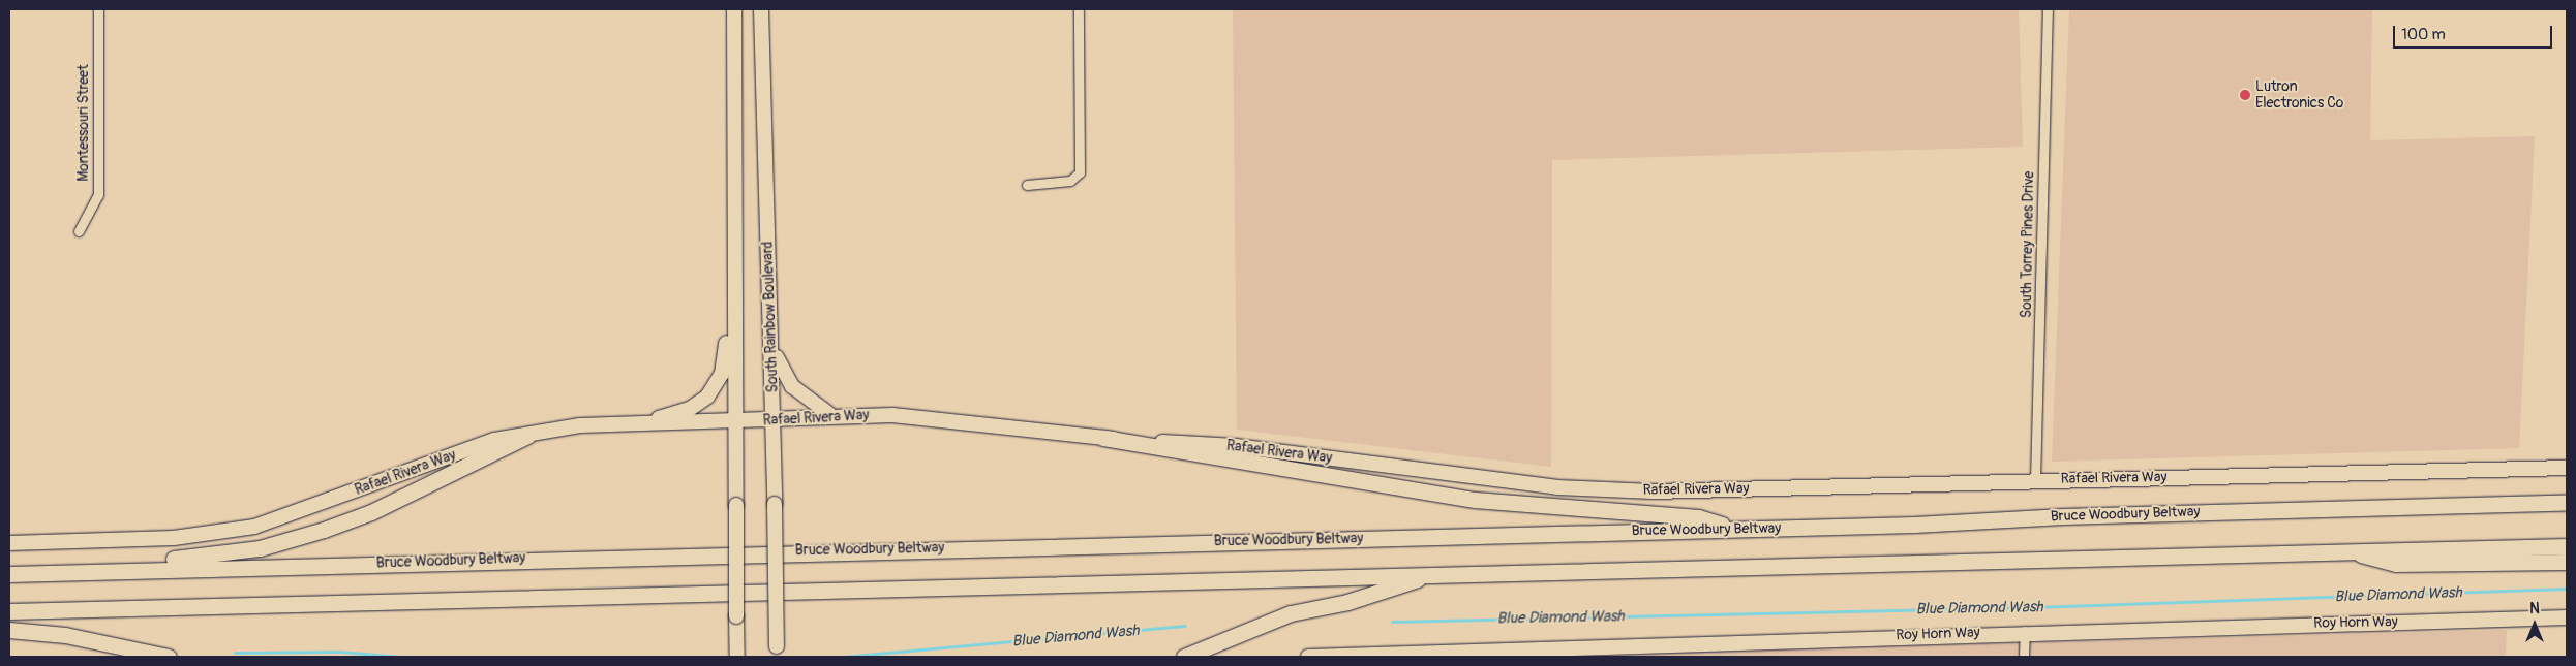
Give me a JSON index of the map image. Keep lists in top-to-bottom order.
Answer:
{
  "streets": {
    "highway": ["Bruce Woodbury Beltway"],
    "main road": ["South Rainbow Boulevard", "Rafael Rivera Way", "Roy Horn Way"],
    "street": ["Montessouri Street", "South Torrey Pines Drive"]
  },
  "crossings": [
    ["South Torrey Pines Drive", "Rafael Rivera Way"],
    ["South Rainbow Boulevard", "Rafael Rivera Way"]
  ],
  "water": ["Blue Diamond Wash"],
  "places": ["Lutron Electronics Co"],
  "scale_bar": "100 m",
  "north": "top"
}
